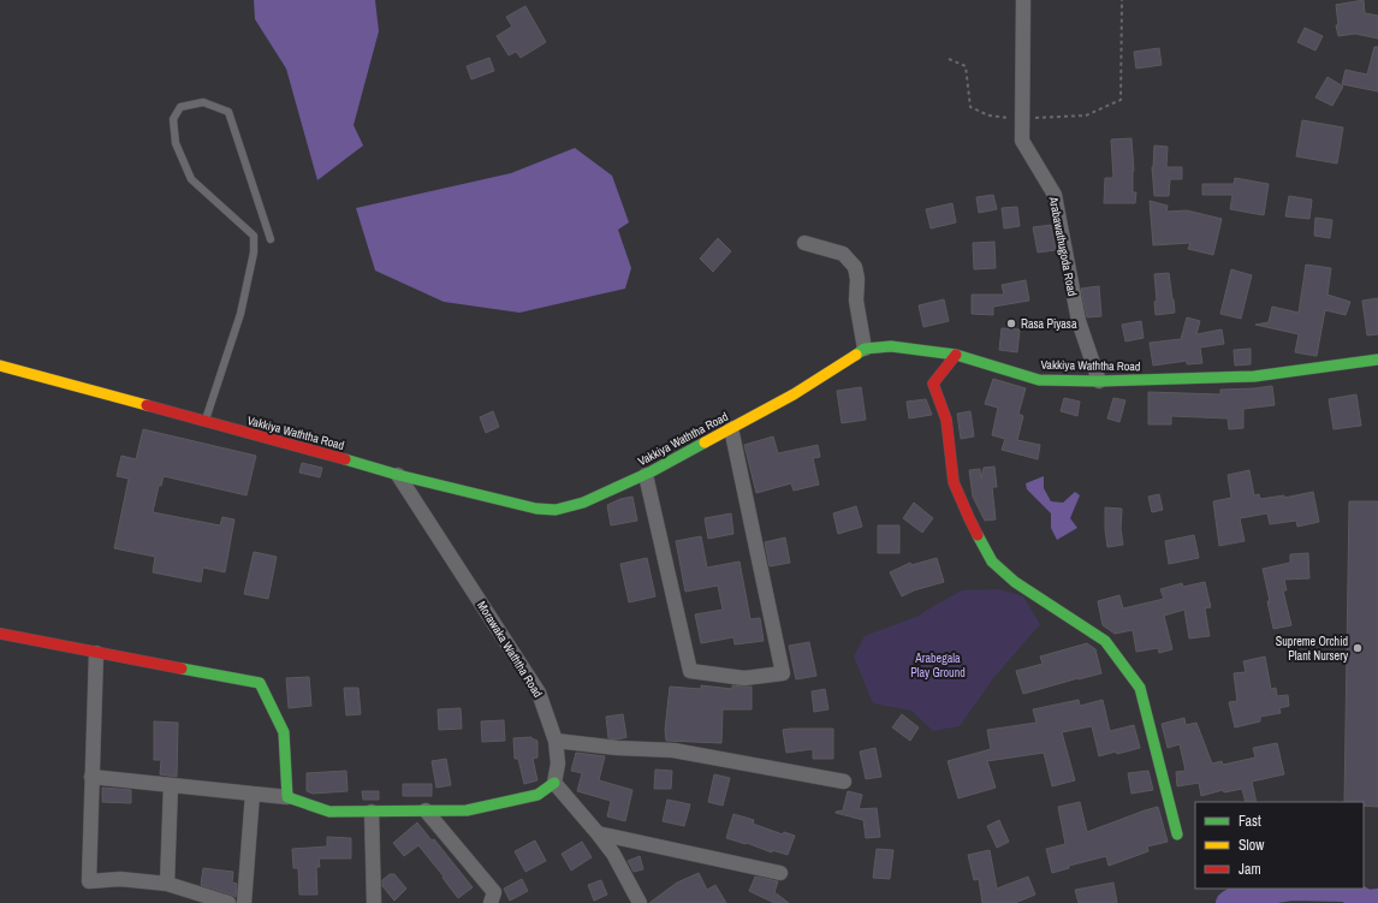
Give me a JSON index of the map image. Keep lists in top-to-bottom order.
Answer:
{
  "streets": {
    "street": ["Arabawathugoda Road", "Vakkiya Waththa Road", "Morawaka Waththa Road"]
  },
  "crossings": [
    ["Arabawathugoda Road", "Vakkiya Waththa Road"],
    ["Vakkiya Waththa Road", "Morawaka Waththa Road"]
  ],
  "parks": ["Arabegala Play Ground"],
  "places": ["Rasa Piyasa", "Supreme Orchid Plant Nursery"],
  "legend": ["Fast", "Slow", "Jam"]
}
